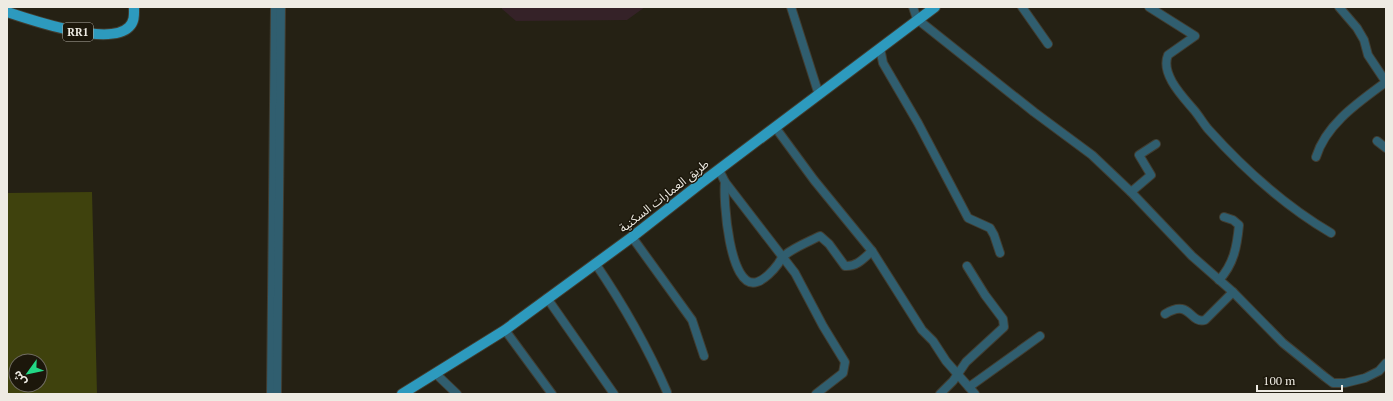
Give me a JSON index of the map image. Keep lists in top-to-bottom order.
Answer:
{
  "streets": {
    "main road": ["RR1", "طريق العمارات السكنية"]
  },
  "scale_bar": "100 m",
  "north": "bottom left"
}
